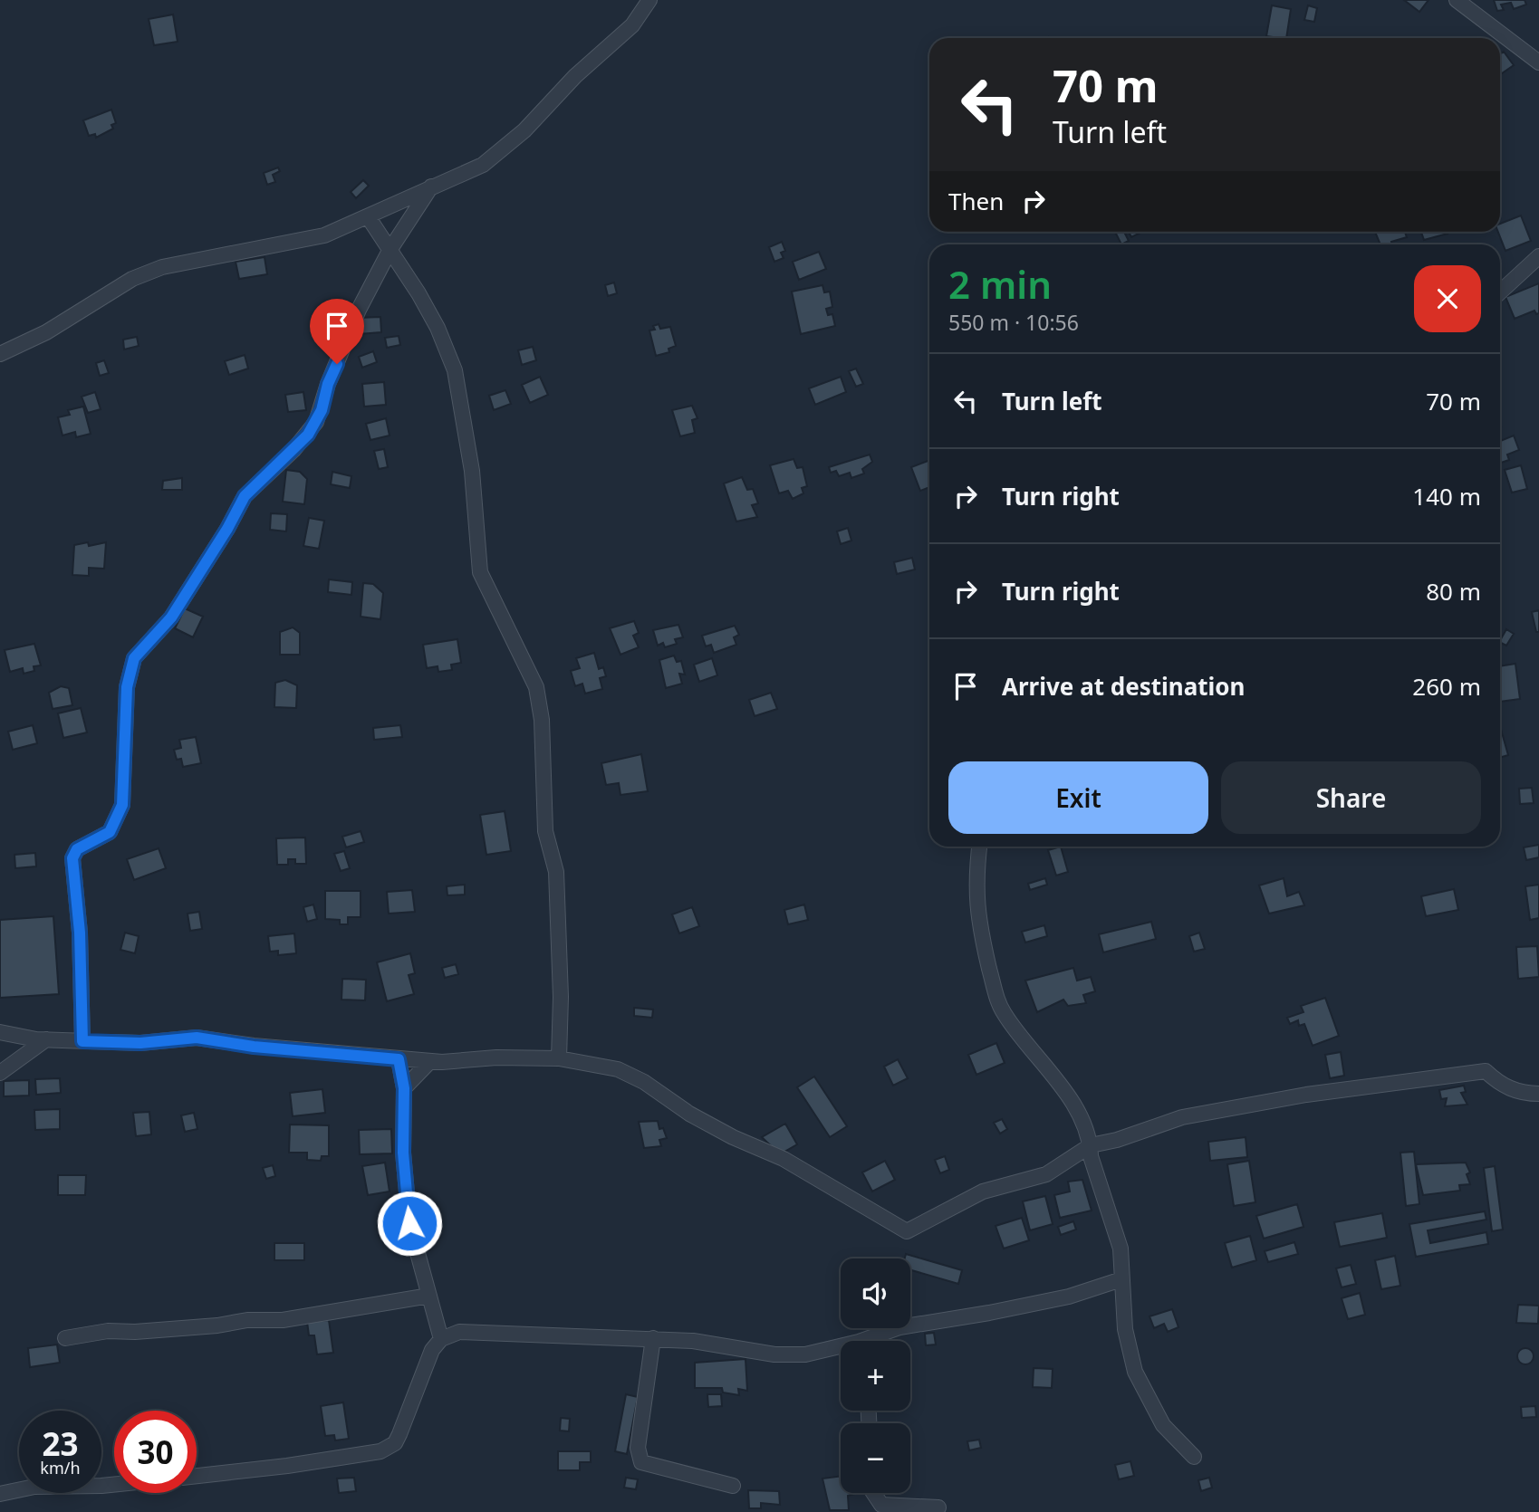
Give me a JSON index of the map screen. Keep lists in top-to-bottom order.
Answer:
{
  "page": {
    "turn": ["70 m", "Turn left"],
    "then": "Then",
    "heading": ["2 min", "550 m · 10:56"],
    "list": [
      {
        "name": "Turn left",
        "value": "70 m"
      },
      {
        "name": "Turn right",
        "value": "140 m"
      },
      {
        "name": "Turn right",
        "value": "80 m"
      },
      {
        "name": "Arrive at destination",
        "value": "260 m"
      }
    ],
    "buttons": ["Exit", "Share"],
    "map_buttons": ["+", "−"],
    "speed": "23 km/h",
    "limit": "30"
  }
}
